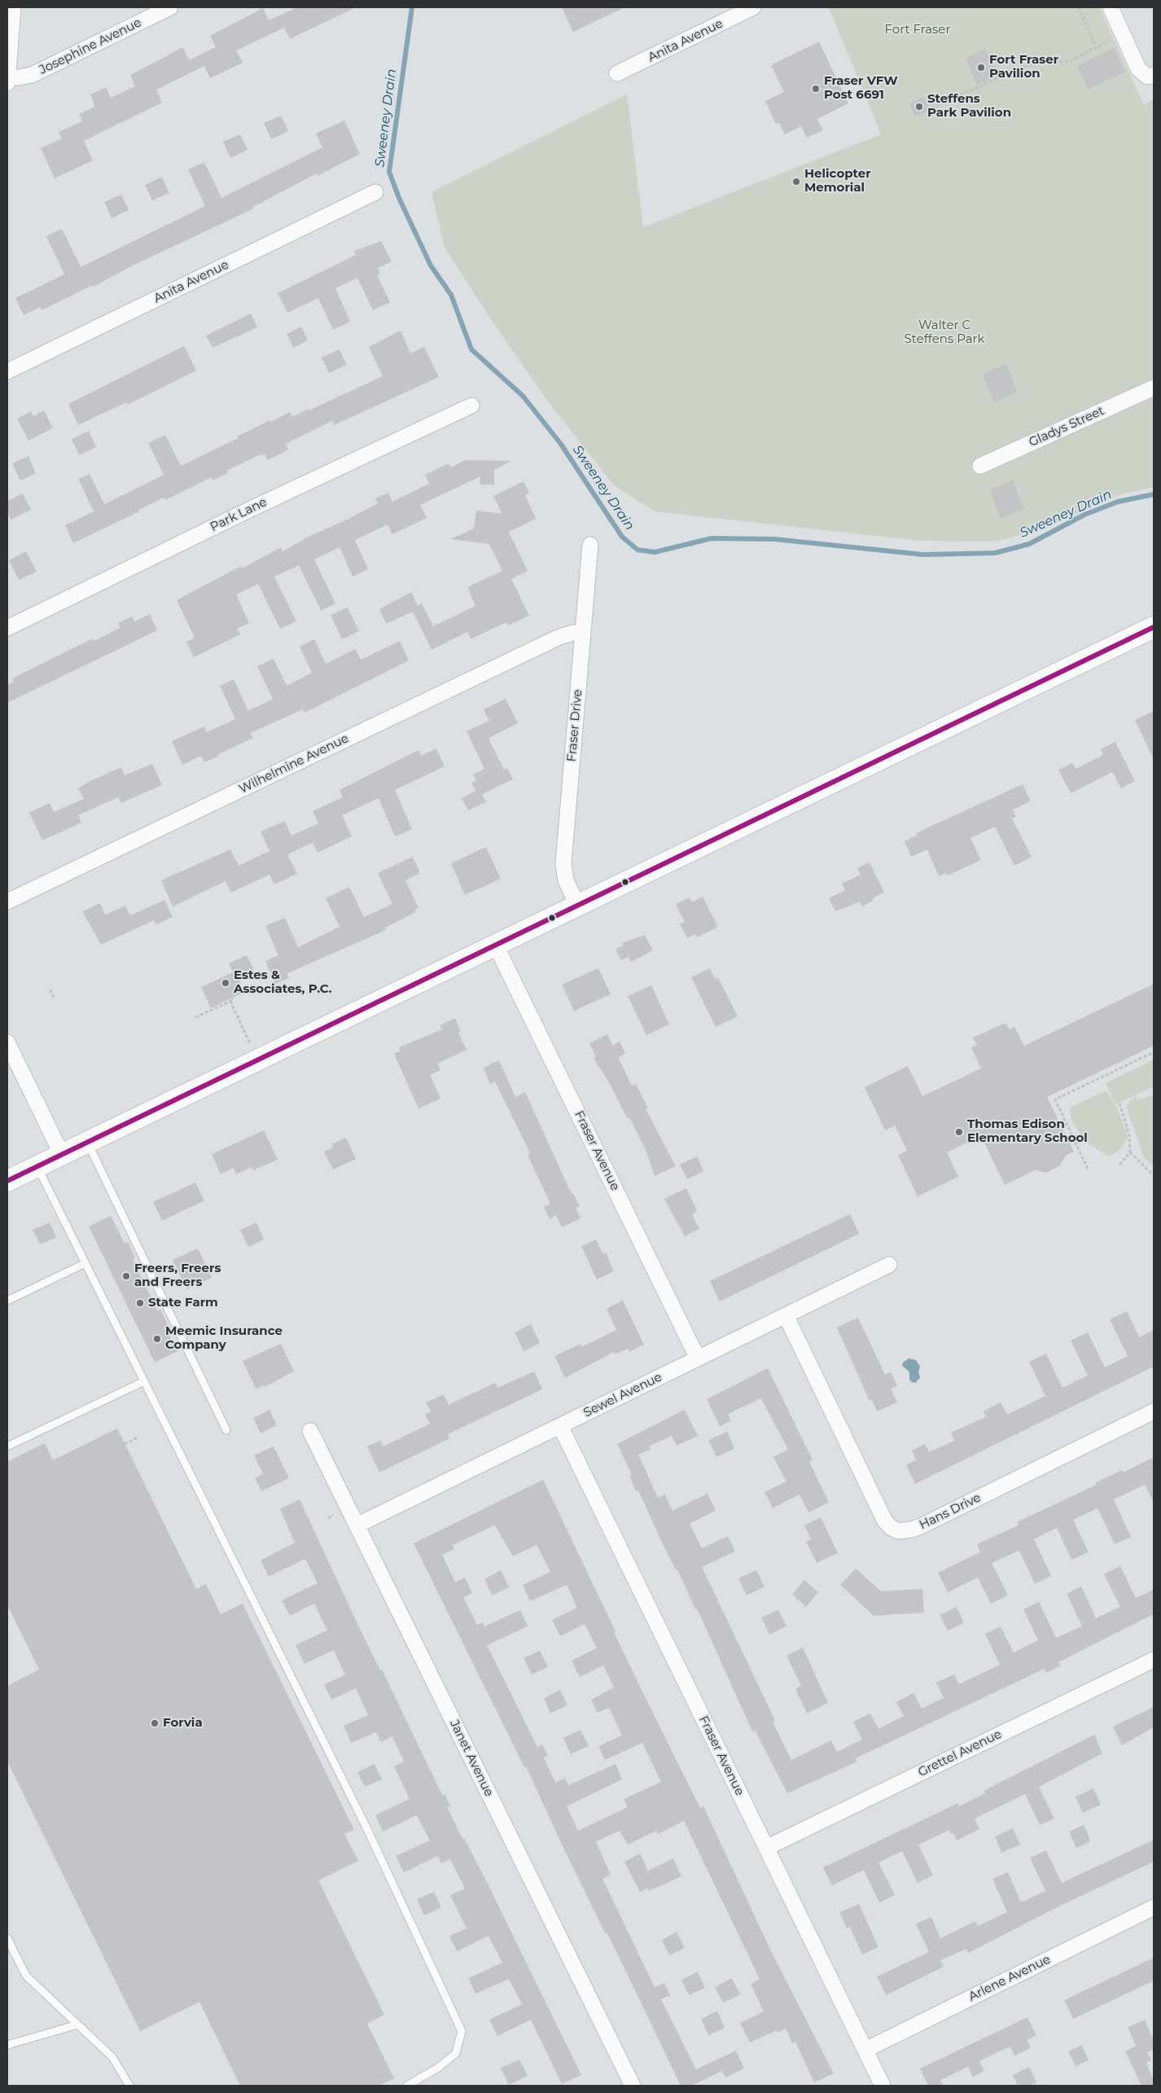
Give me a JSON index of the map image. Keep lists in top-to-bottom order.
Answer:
{
  "streets": {
    "street": [
      "Anita Avenue",
      "Josephine Avenue",
      "Gladys Street",
      "Park Lane",
      "Fraser Drive",
      "Wilhelmine Avenue",
      "Fraser Avenue",
      "Sewel Avenue",
      "Hans Drive",
      "Grettel Avenue",
      "Janet Avenue",
      "Arlene Avenue"
    ]
  },
  "crossings": [
    ["Fraser Drive", "Wilhelmine Avenue"],
    ["Fraser Avenue", "Sewel Avenue"],
    ["Fraser Avenue", "Grettel Avenue"],
    ["Fraser Avenue", "Arlene Avenue"],
    ["Sewel Avenue", "Hans Drive"],
    ["Sewel Avenue", "Janet Avenue"]
  ],
  "water": ["Sweeney Drain"],
  "parks": ["Fort Fraser", "Walter C Steffens Park"],
  "places": [
    "Fort Fraser Pavilion",
    "Fraser VFW Post 6691",
    "Steffens Park Pavilion",
    "Helicopter Memorial",
    "Estes & Associates, P.C.",
    "Thomas Edison Elementary School",
    "Freers, Freers and Freers",
    "State Farm",
    "Meemic Insurance Company",
    "Forvia"
  ]
}
